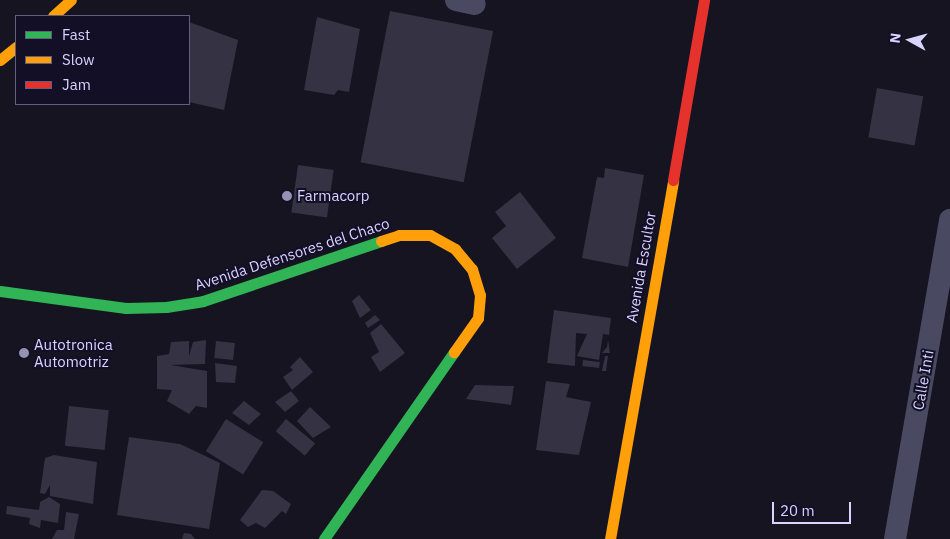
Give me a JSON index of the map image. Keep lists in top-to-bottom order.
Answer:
{
  "streets": {
    "main road": ["Avenida Defensores del Chaco", "Avenida Escultor"],
    "street": ["Calle Inti"]
  },
  "places": ["Farmacorp", "Autotronica Automotriz"],
  "legend": ["Fast", "Slow", "Jam"],
  "scale_bar": "20 m",
  "north": "left"
}
